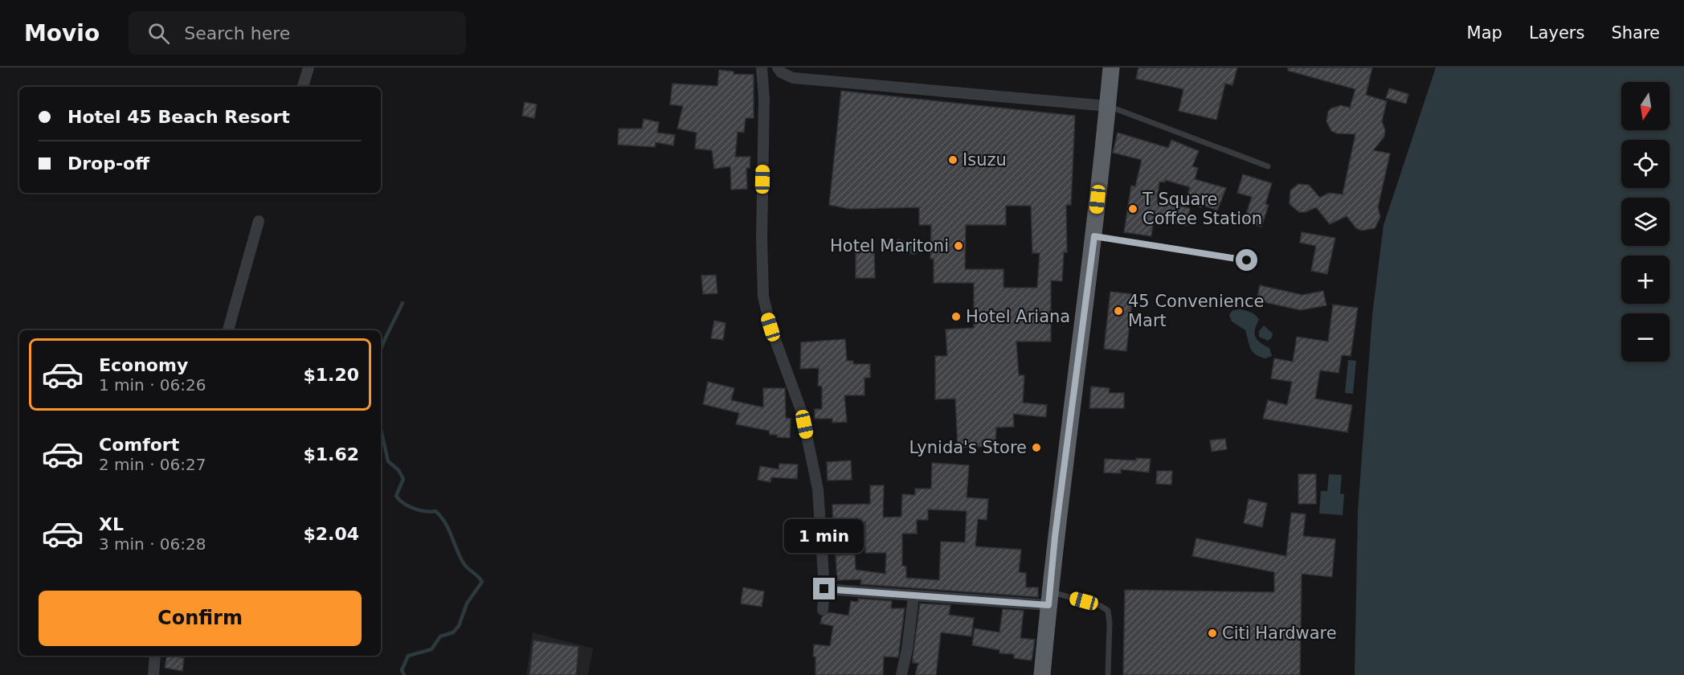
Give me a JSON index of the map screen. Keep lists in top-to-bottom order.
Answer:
{
  "places": [
    "Isuzu",
    "T Square Coffee Station",
    "Hotel Maritoni",
    "45 Convenience Mart",
    "Hotel Ariana",
    "Lynida's Store",
    "Citi Hardware"
  ],
  "north": "bottom",
  "page": {
    "header": "Movio",
    "search": "Search here",
    "nav": ["Map", "Layers", "Share"],
    "map_buttons": ["+", "−"],
    "banner": ["Hotel 45 Beach Resort", "Drop-off"],
    "list": [
      {
        "name": "Economy",
        "note": "1 min · 06:26",
        "value": "$1.20"
      },
      {
        "name": "Comfort",
        "note": "2 min · 06:27",
        "value": "$1.62"
      },
      {
        "name": "XL",
        "note": "3 min · 06:28",
        "value": "$2.04"
      }
    ],
    "bubble": "1 min",
    "buttons": "Confirm"
  }
}
